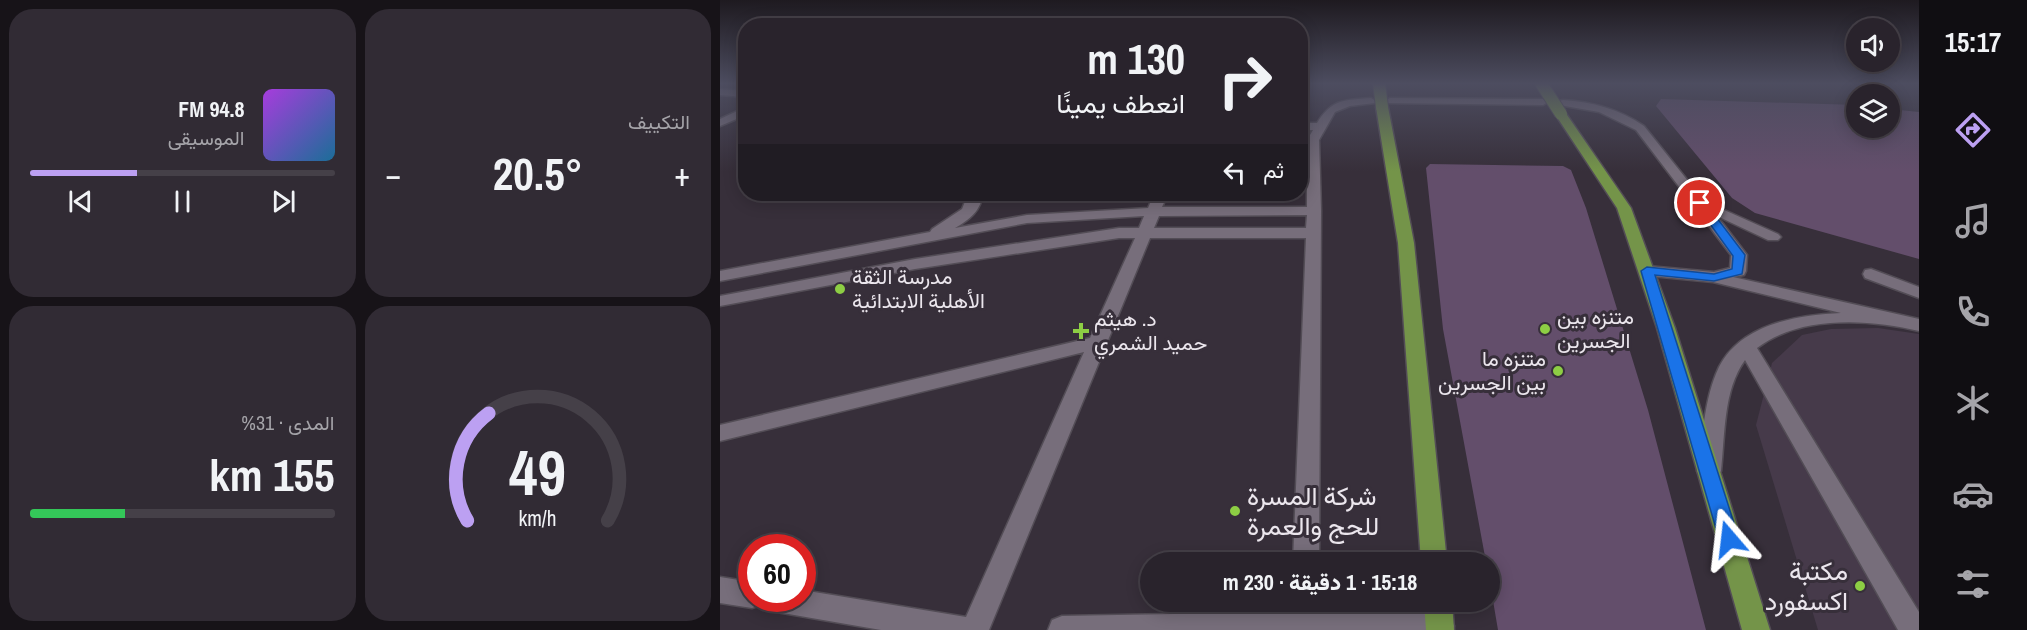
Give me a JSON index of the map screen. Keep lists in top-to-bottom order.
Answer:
{
  "places": {
    "other": [
      "مدرسة الثقة الأهلية الابتدائية",
      "متنزه بين الجسرين",
      "متنزه ما بين الجسرين",
      "شركة المسرة للحج والعمرة",
      "مكتبة اكسفورد"
    ],
    "health": ["د. هيثم حميد الشمري"]
  },
  "page": {
    "tabs": "15:17",
    "tile": [
      "التكييف",
      ["المدى · 31%", "155 km"]
    ],
    "turn": ["130 m", "انعطف يمينًا"],
    "song": ["94.8 FM", "الموسيقى"],
    "then": "ثم",
    "heat": ["−", "20.5°", "+"],
    "limit": "60",
    "trip": "15:18 · 1 دقيقة · 230 m",
    "gauge": ["49", "km/h"]
  }
}
